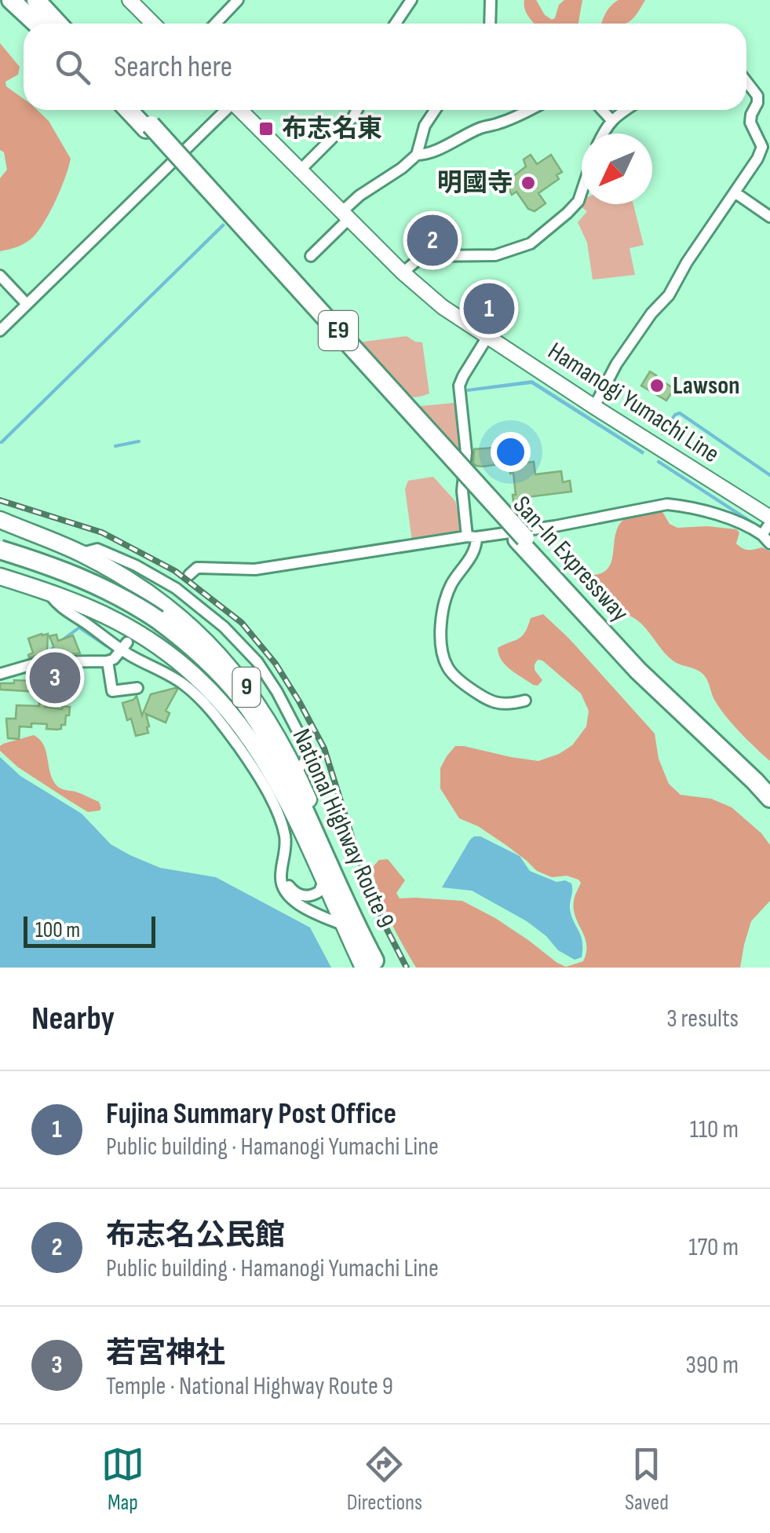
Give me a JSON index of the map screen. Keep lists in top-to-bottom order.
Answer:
{
  "streets": {
    "highway": [
      "E9",
      "San-In Expressway",
      "9",
      "National Highway Route 9"
    ],
    "main road": ["Hamanogi Yumachi Line"]
  },
  "places": {
    "transit": ["布志名東"],
    "other": ["明國寺", "Lawson"]
  },
  "scale_bar": "100 m",
  "north": "bottom left",
  "page": {
    "search": "Search here",
    "pins": ["2", "1", "3"],
    "scale": "100 m",
    "heading": ["Nearby", "3 results"],
    "list": [
      {
        "mark": "1",
        "name": "Fujina Summary Post Office",
        "note": "Public building · Hamanogi Yumachi Line",
        "value": "110 m"
      },
      {
        "mark": "2",
        "name": "布志名公民館",
        "note": "Public building · Hamanogi Yumachi Line",
        "value": "170 m"
      },
      {
        "mark": "3",
        "name": "若宮神社",
        "note": "Temple · National Highway Route 9",
        "value": "390 m"
      }
    ],
    "nav": ["Map", "Directions", "Saved"]
  }
}
